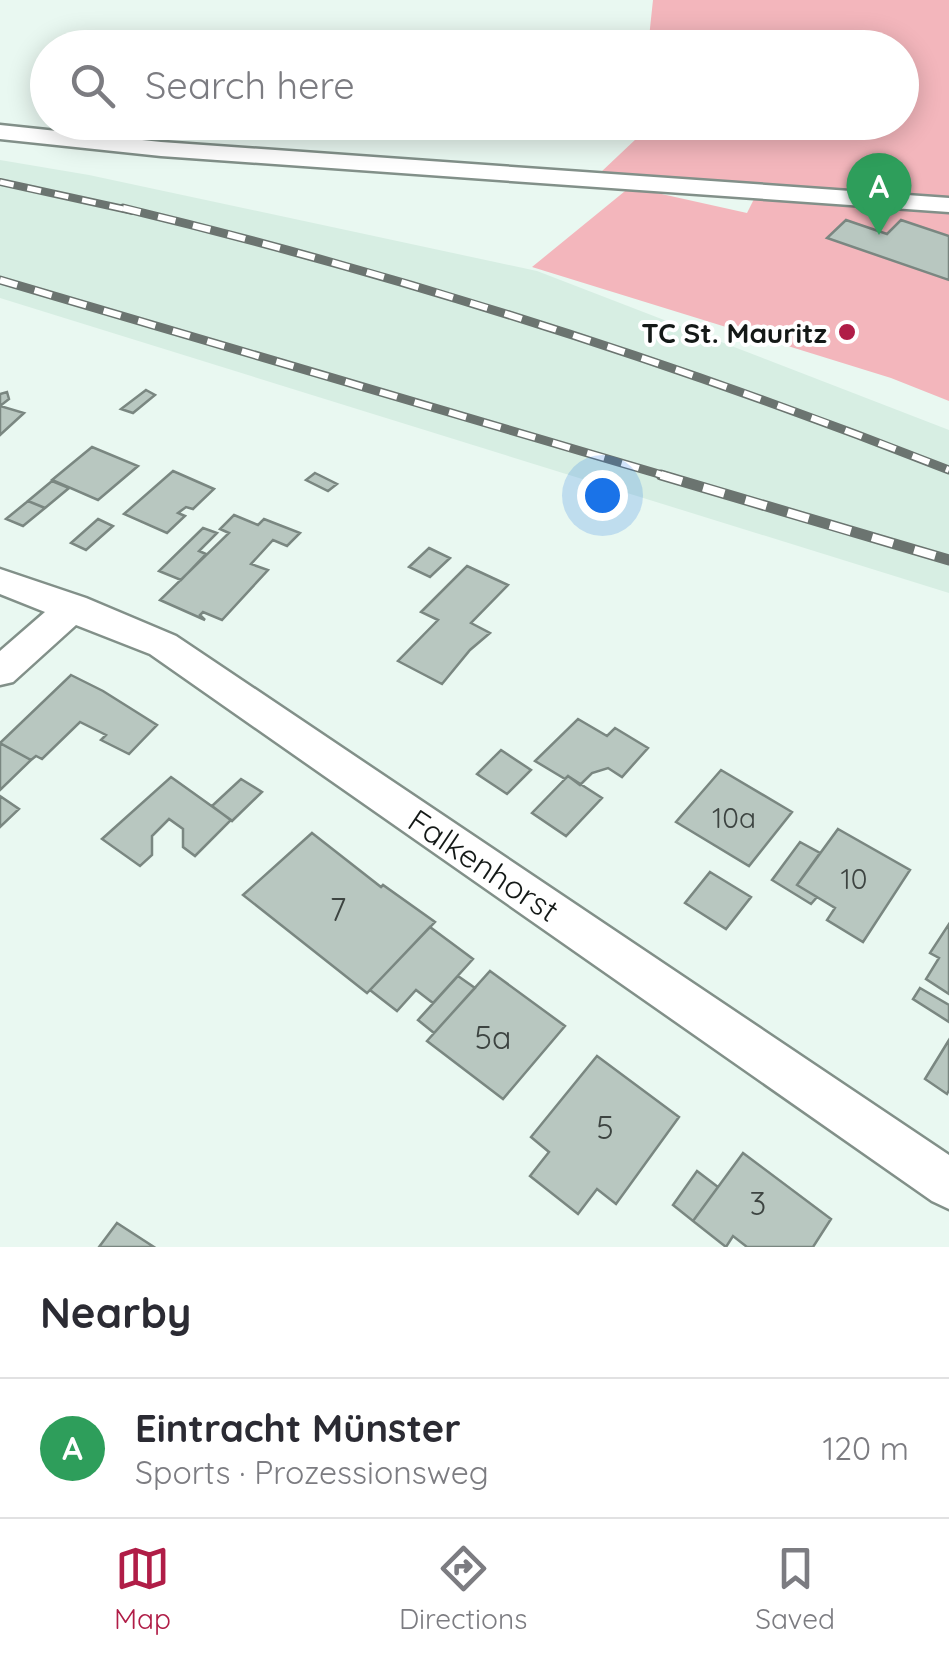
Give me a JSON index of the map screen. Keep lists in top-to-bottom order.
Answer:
{
  "streets": {
    "street": ["Falkenhorst"]
  },
  "places": ["TC St. Mauritz"],
  "house_numbers": [
    "10a",
    "10",
    "7",
    "5a",
    "5",
    "3"
  ],
  "page": {
    "search": "Search here",
    "pins": "A",
    "heading": "Nearby",
    "list": [
      {
        "mark": "A",
        "name": "Eintracht Münster",
        "note": "Sports · Prozessionsweg",
        "value": "120 m"
      }
    ],
    "nav": ["Map", "Directions", "Saved"]
  }
}
